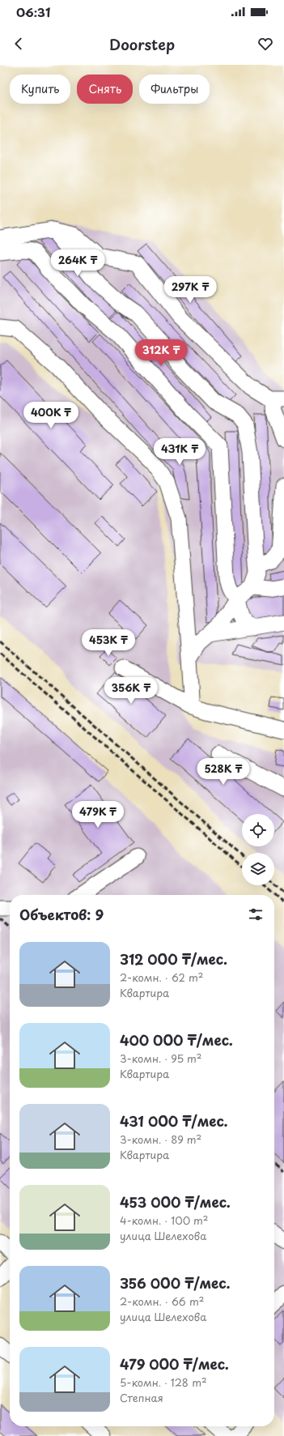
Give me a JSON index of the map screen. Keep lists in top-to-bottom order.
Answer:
{
  "page": {
    "status": "06:31",
    "header": "Doorstep",
    "chip": ["Купить", "Снять", "Фильтры"],
    "price": [
      "264K ₸",
      "297K ₸",
      "312K ₸",
      "400K ₸",
      "431K ₸",
      "453K ₸",
      "356K ₸",
      "528K ₸",
      "479K ₸"
    ],
    "heading": "Объектов: 9",
    "list": [
      {
        "name": "312 000 ₸/мес.",
        "note": "2-комн. · 62 m² · Квартира"
      },
      {
        "name": "400 000 ₸/мес.",
        "note": "3-комн. · 95 m² · Квартира"
      },
      {
        "name": "431 000 ₸/мес.",
        "note": "3-комн. · 89 m² · Квартира"
      },
      {
        "name": "453 000 ₸/мес.",
        "note": "4-комн. · 100 m² · улица Шелехова"
      },
      {
        "name": "356 000 ₸/мес.",
        "note": "2-комн. · 66 m² · улица Шелехова"
      },
      {
        "name": "479 000 ₸/мес.",
        "note": "5-комн. · 128 m² · Степная"
      }
    ]
  }
}
